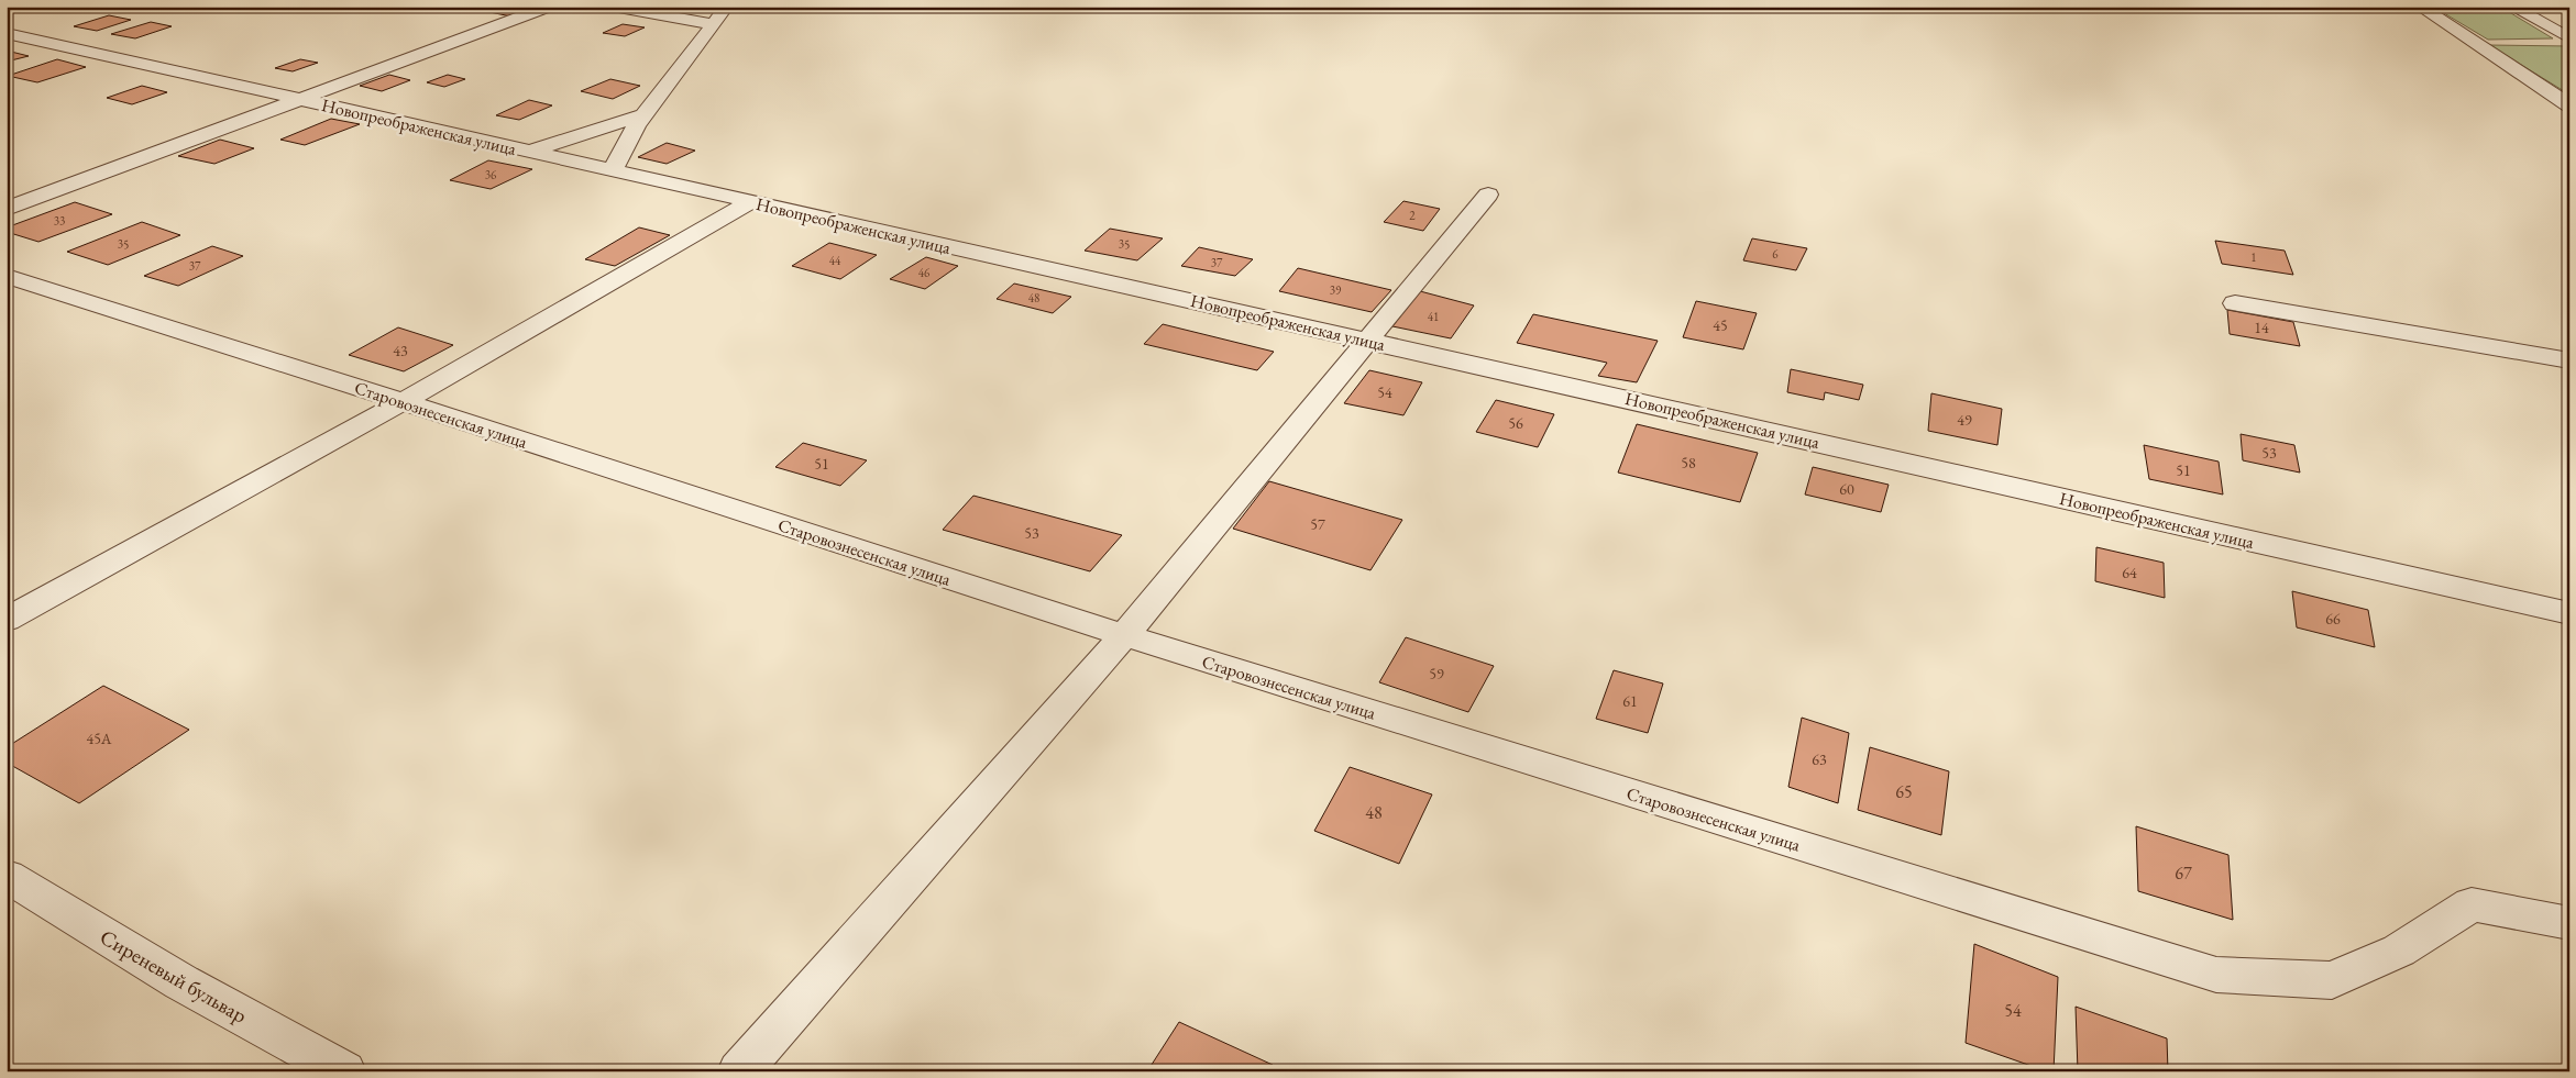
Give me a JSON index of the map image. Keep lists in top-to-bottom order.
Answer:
{
  "streets": {
    "street": ["Новопреображенская улица", "Старовознесенская улица", "Сиреневый бульвар"]
  },
  "house_numbers": [
    "36",
    "2",
    "33",
    "35",
    "35",
    "6",
    "1",
    "44",
    "37",
    "37",
    "46",
    "39",
    "48",
    "41",
    "45",
    "14",
    "43",
    "54",
    "49",
    "56",
    "53",
    "58",
    "51",
    "51",
    "60",
    "57",
    "53",
    "64",
    "66",
    "59",
    "61",
    "45А",
    "63",
    "65",
    "48",
    "67",
    "54"
  ]
}
